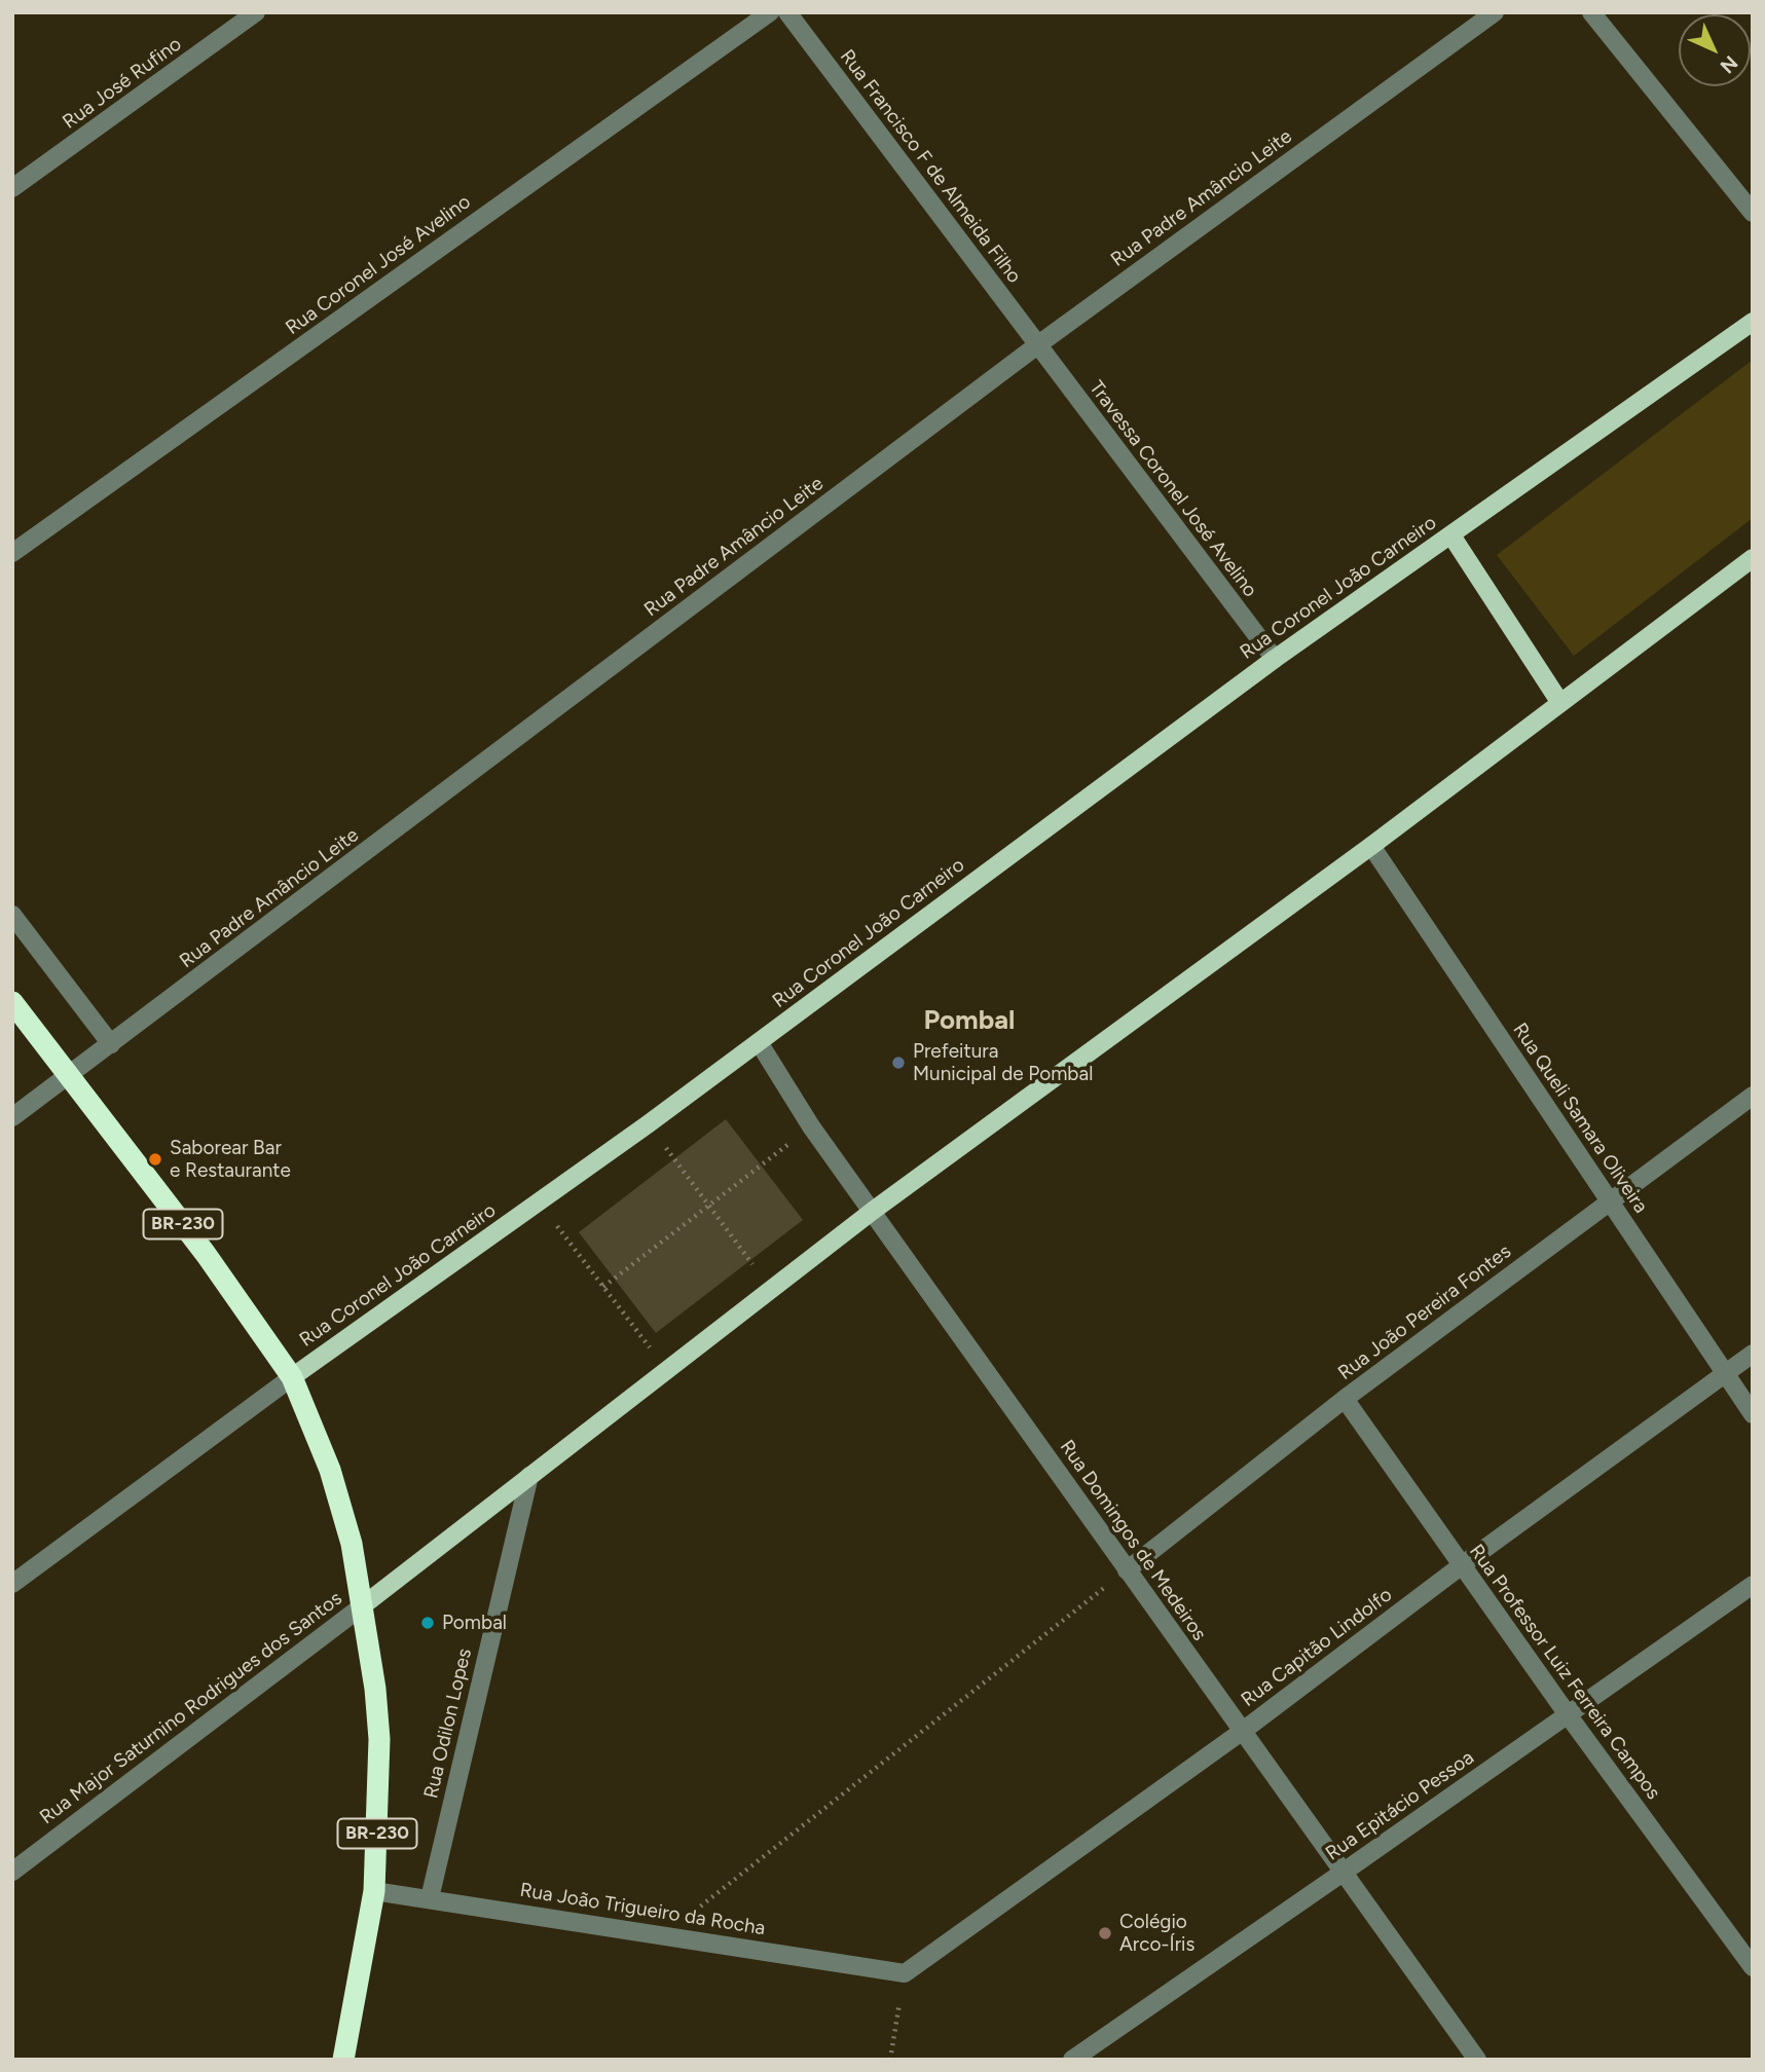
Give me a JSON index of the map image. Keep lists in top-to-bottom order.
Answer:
{
  "streets": {
    "highway": ["BR-230"],
    "main road": ["Rua Coronel João Carneiro"],
    "street": [
      "Rua José Rufino",
      "Rua Francisco F de Almeida Filho",
      "Rua Padre Amâncio Leite",
      "Rua Coronel José Avelino",
      "Travessa Coronel José Avelino",
      "Rua Queli Samara Oliveira",
      "Rua João Pereira Fontes",
      "Rua Domingos de Medeiros",
      "Rua Capitão Lindolfo",
      "Rua Professor Luiz Ferreira Campos",
      "Rua Major Saturnino Rodrigues dos Santos",
      "Rua Odilon Lopes",
      "Rua Epitácio Pessoa",
      "Rua João Trigueiro da Rocha"
    ]
  },
  "crossings": [
    ["Rua Francisco F de Almeida Filho", "Rua Padre Amâncio Leite"],
    ["Rua Francisco F de Almeida Filho", "Travessa Coronel José Avelino"],
    ["Rua Padre Amâncio Leite", "Travessa Coronel José Avelino"],
    ["Rua Padre Amâncio Leite", "BR-230"],
    ["Travessa Coronel José Avelino", "Rua Coronel João Carneiro"],
    ["Rua Coronel João Carneiro", "BR-230"],
    ["Rua Coronel João Carneiro", "Rua Domingos de Medeiros"],
    ["Rua Queli Samara Oliveira", "Rua João Pereira Fontes"],
    ["Rua Queli Samara Oliveira", "Rua Capitão Lindolfo"],
    ["BR-230", "Rua Major Saturnino Rodrigues dos Santos"],
    ["BR-230", "Rua João Trigueiro da Rocha"],
    ["Rua João Pereira Fontes", "Rua Domingos de Medeiros"],
    ["Rua João Pereira Fontes", "Rua Professor Luiz Ferreira Campos"],
    ["Rua Domingos de Medeiros", "Rua Capitão Lindolfo"],
    ["Rua Domingos de Medeiros", "Rua Epitácio Pessoa"],
    ["Rua Capitão Lindolfo", "Rua Professor Luiz Ferreira Campos"],
    ["Rua Capitão Lindolfo", "Rua João Trigueiro da Rocha"],
    ["Rua Professor Luiz Ferreira Campos", "Rua Epitácio Pessoa"],
    ["Rua Odilon Lopes", "Rua João Trigueiro da Rocha"]
  ],
  "districts": ["Pombal"],
  "places": [
    "Prefeitura Municipal de Pombal",
    "Saborear Bar e Restaurante",
    "Pombal",
    "Colégio Arco-Íris"
  ],
  "north": "bottom right"
}
